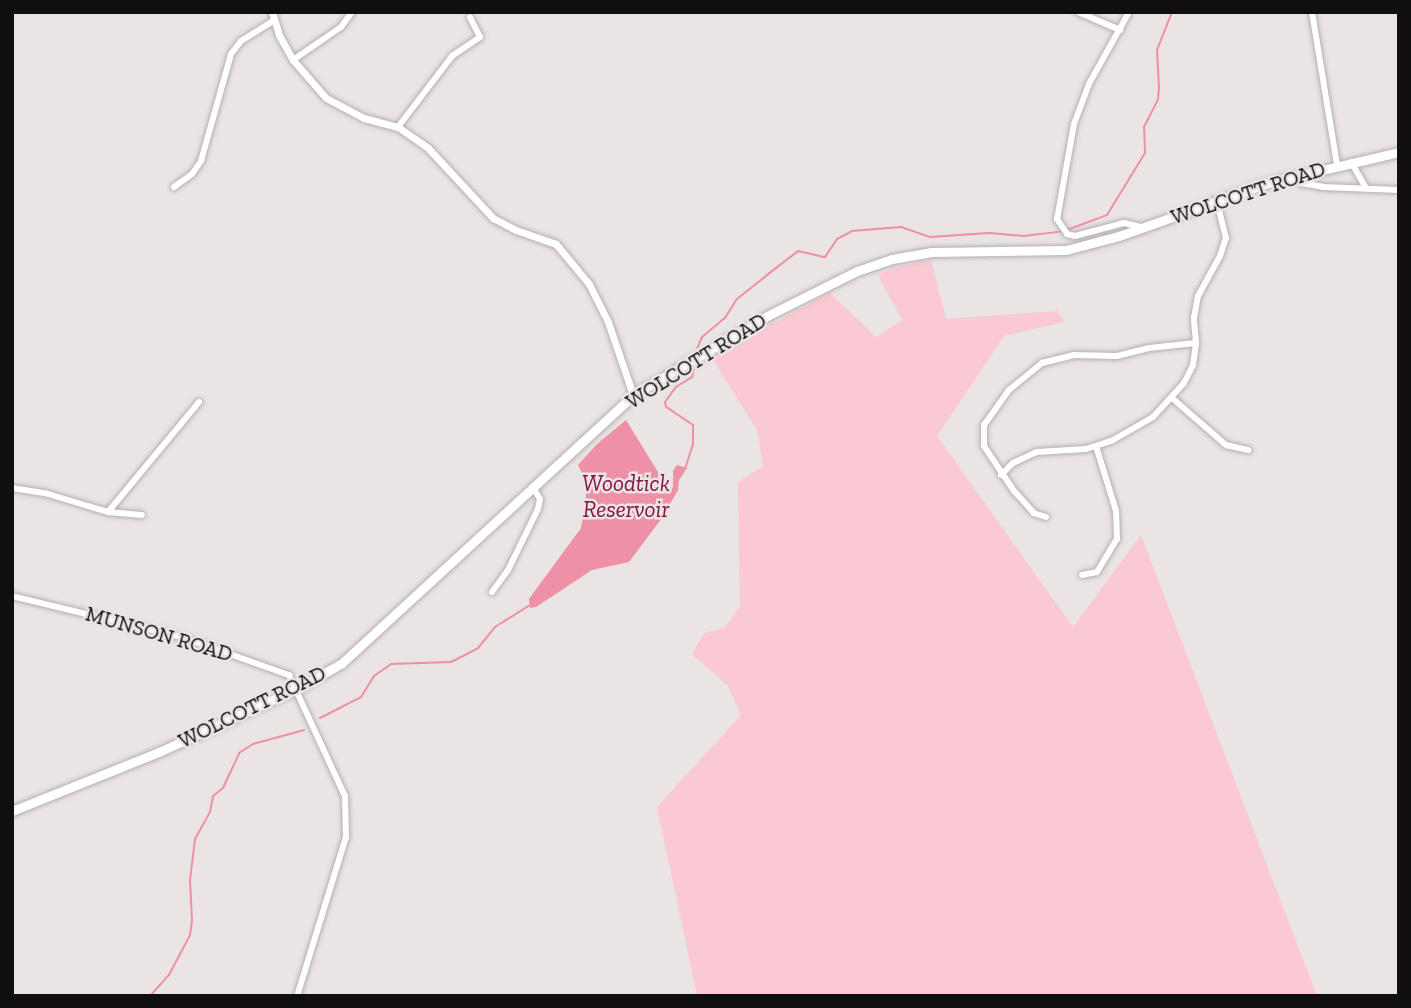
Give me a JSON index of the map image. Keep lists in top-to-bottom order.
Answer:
{
  "streets": {
    "main road": ["WOLCOTT ROAD"],
    "street": ["MUNSON ROAD"]
  },
  "crossings": [
    ["WOLCOTT ROAD", "MUNSON ROAD"]
  ],
  "water": ["Woodtick Reservoir"]
}
